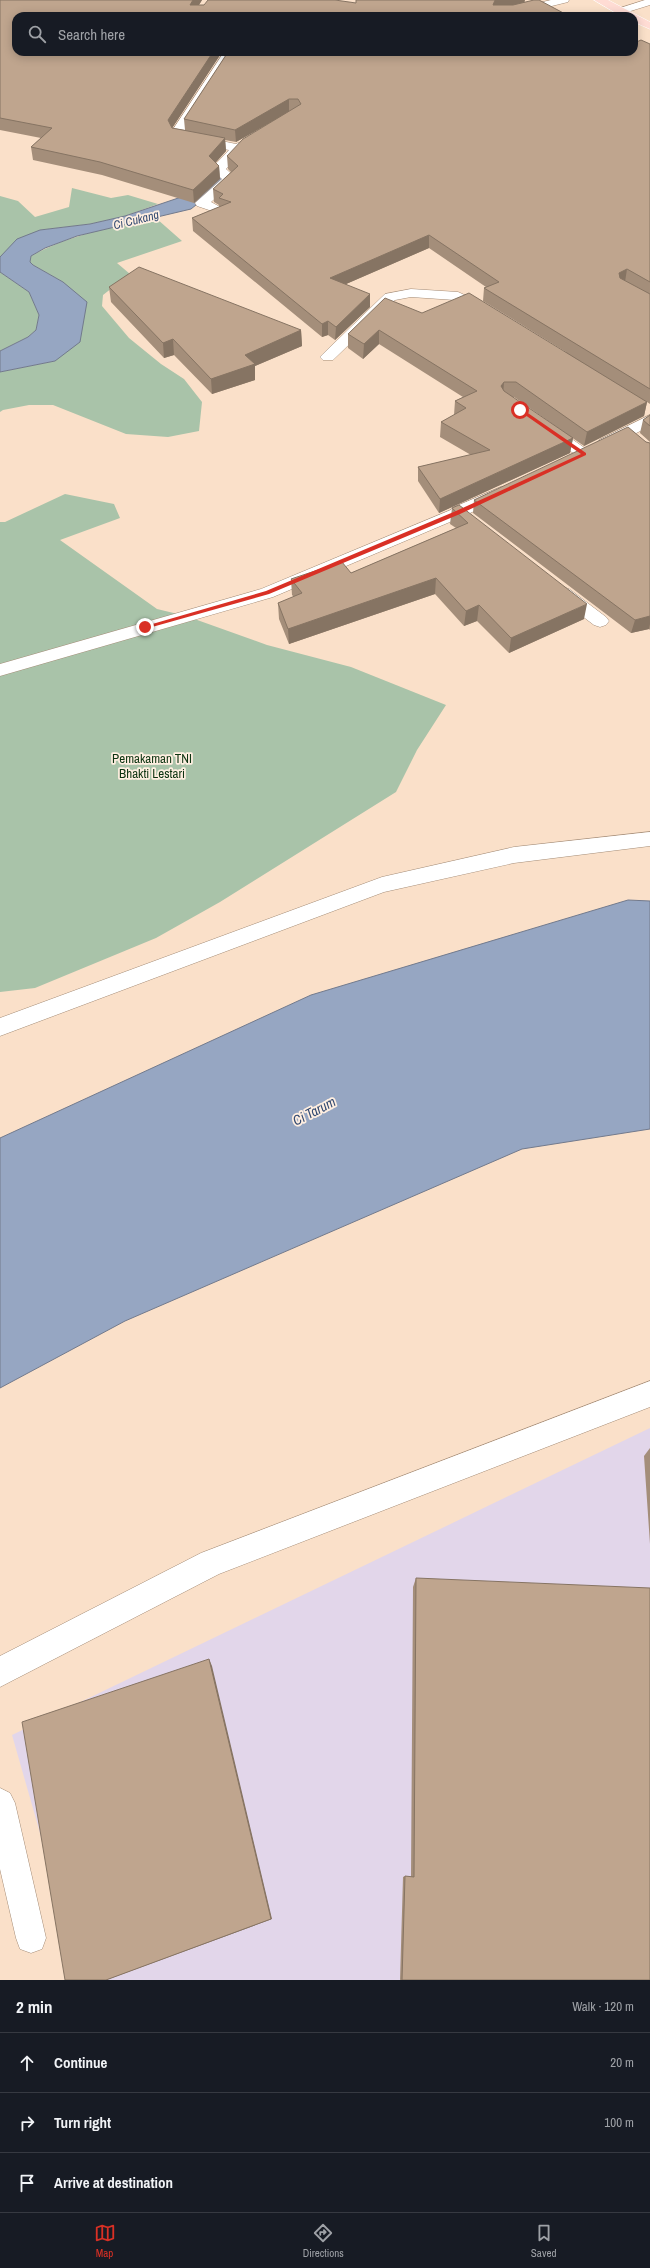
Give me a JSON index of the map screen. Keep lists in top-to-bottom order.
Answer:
{
  "water": ["Ci Cukang", "Ci Tarum"],
  "parks": ["Pemakaman TNI Bhakti Lestari"],
  "page": {
    "search": "Search here",
    "heading": ["2 min", "Walk · 120 m"],
    "list": [
      ["Continue", "20 m"],
      ["Turn right", "100 m"],
      "Arrive at destination"
    ],
    "nav": ["Map", "Directions", "Saved"]
  }
}
